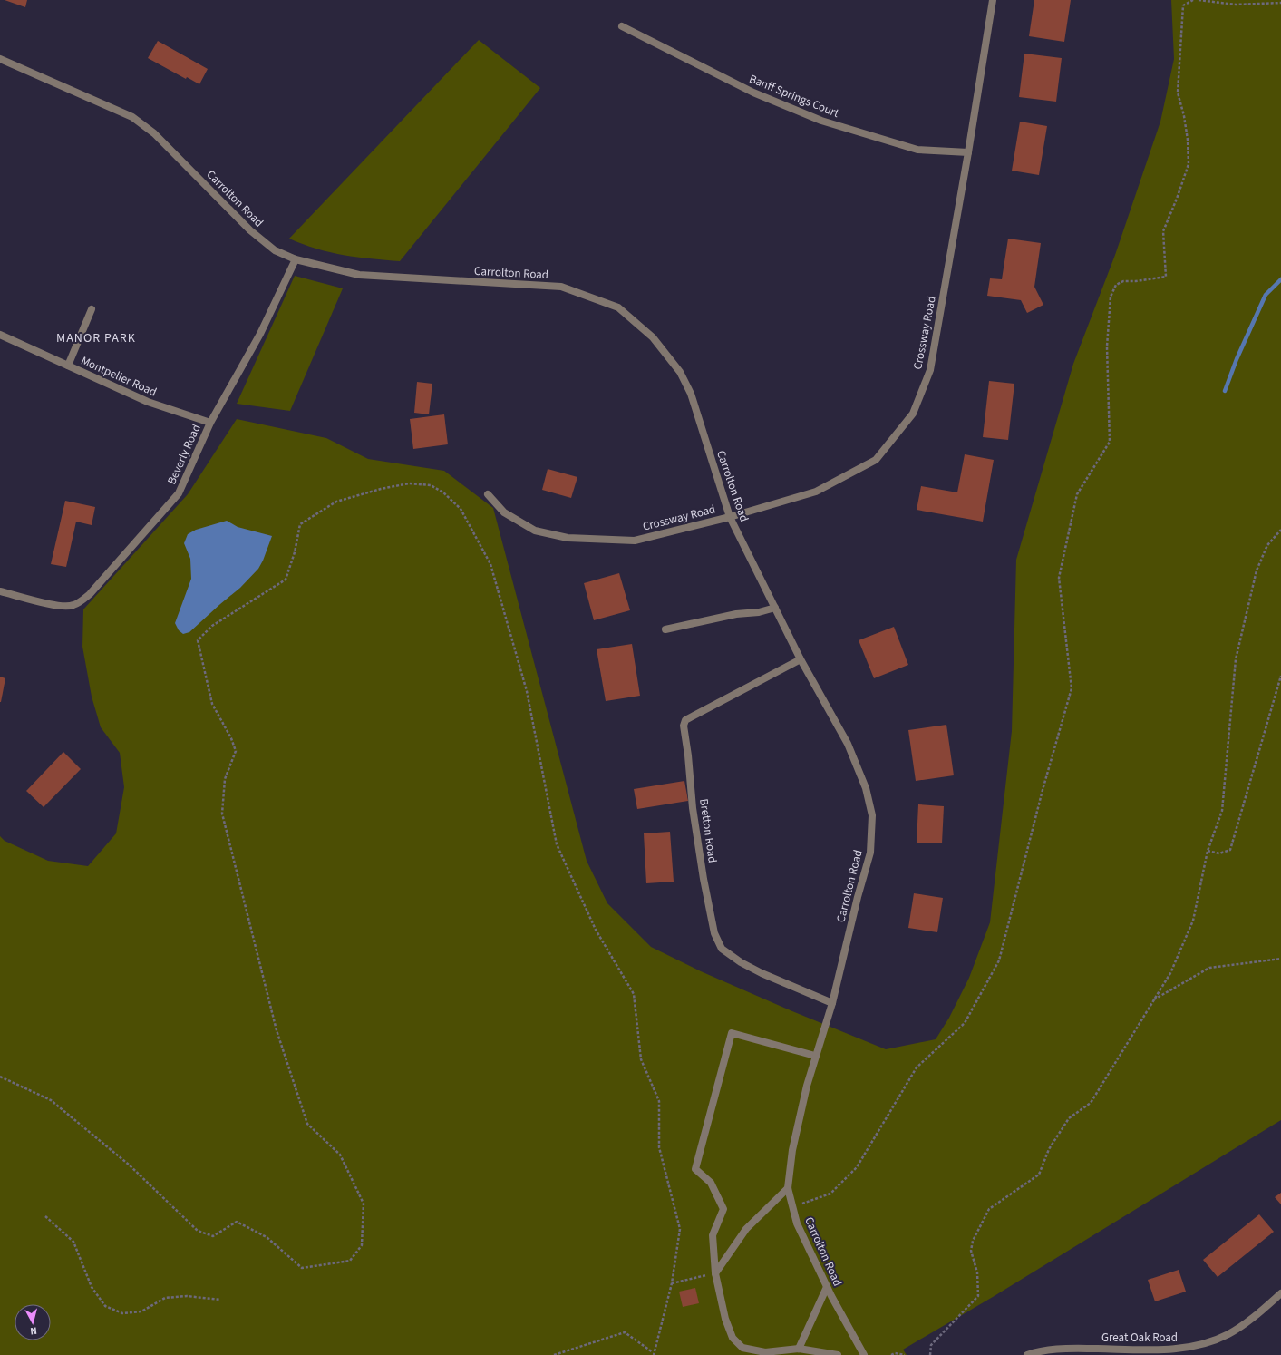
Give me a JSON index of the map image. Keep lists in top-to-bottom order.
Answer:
{
  "streets": {
    "street": [
      "Banff Springs Court",
      "Carrolton Road",
      "Crossway Road",
      "Montpelier Road",
      "Beverly Road",
      "Bretton Road",
      "Great Oak Road"
    ]
  },
  "crossings": [
    ["Banff Springs Court", "Crossway Road"],
    ["Carrolton Road", "Crossway Road"],
    ["Carrolton Road", "Beverly Road"],
    ["Carrolton Road", "Bretton Road"],
    ["Montpelier Road", "Beverly Road"]
  ],
  "districts": ["MANOR PARK"],
  "north": "bottom"
}
